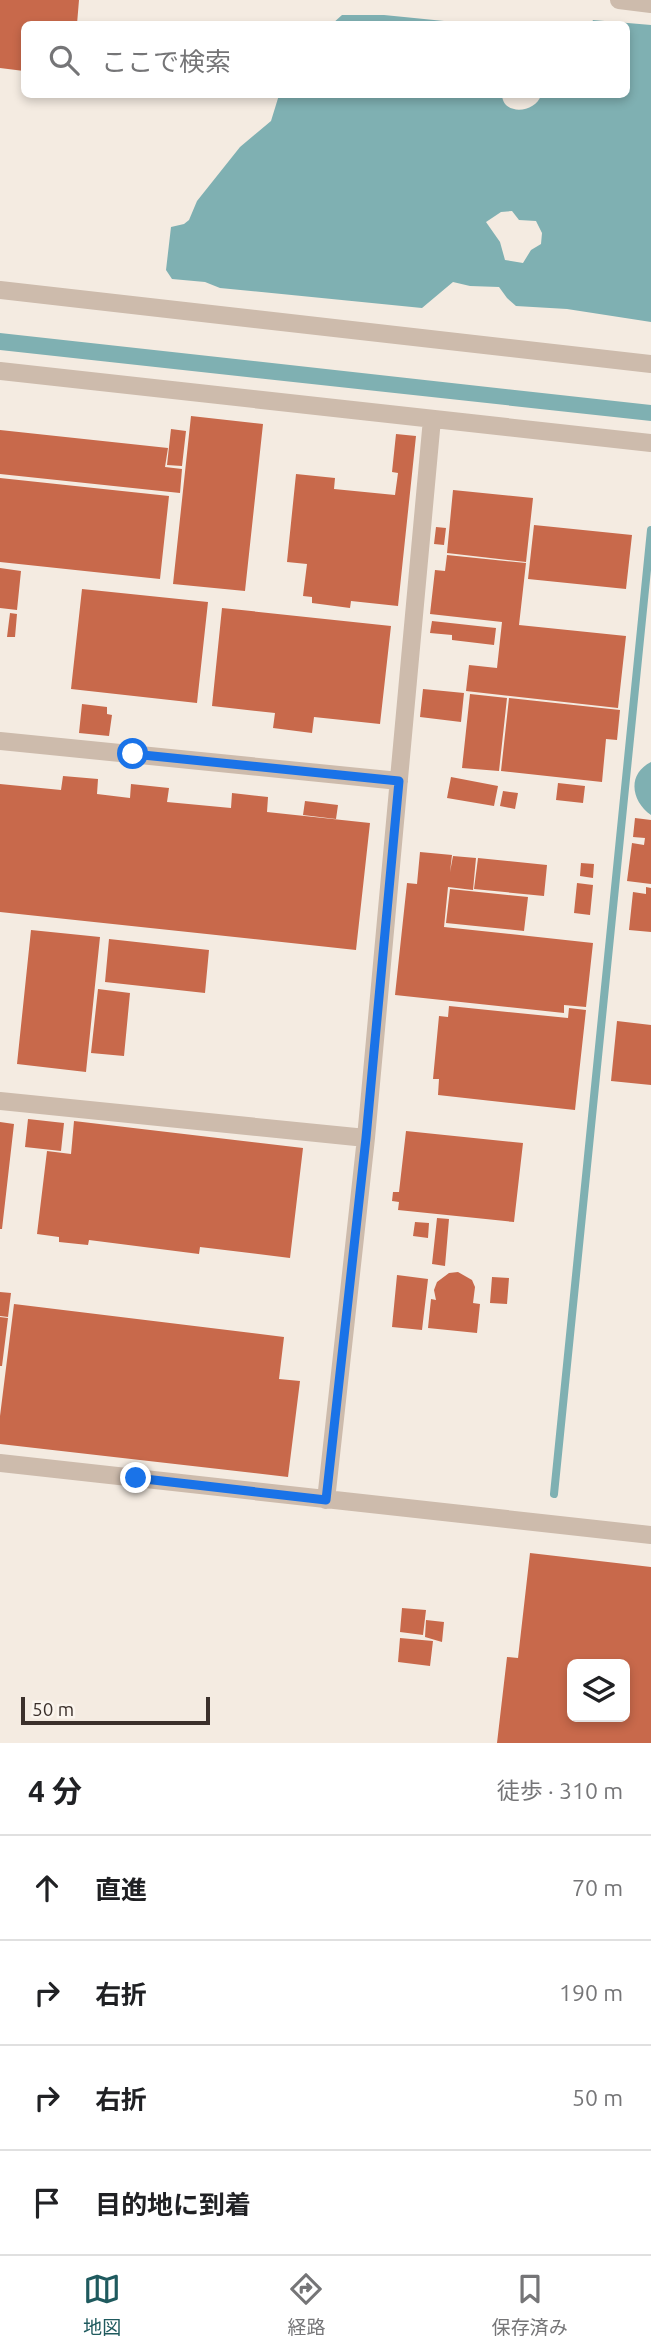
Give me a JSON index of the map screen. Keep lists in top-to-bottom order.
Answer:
{
  "scale_bar": "50 m",
  "page": {
    "search": "ここで検索",
    "scale": "50 m",
    "heading": ["4 分", "徒歩 · 310 m"],
    "list": [
      ["直進", "70 m"],
      ["右折", "190 m"],
      ["右折", "50 m"],
      "目的地に到着"
    ],
    "nav": ["地図", "経路", "保存済み"]
  }
}
